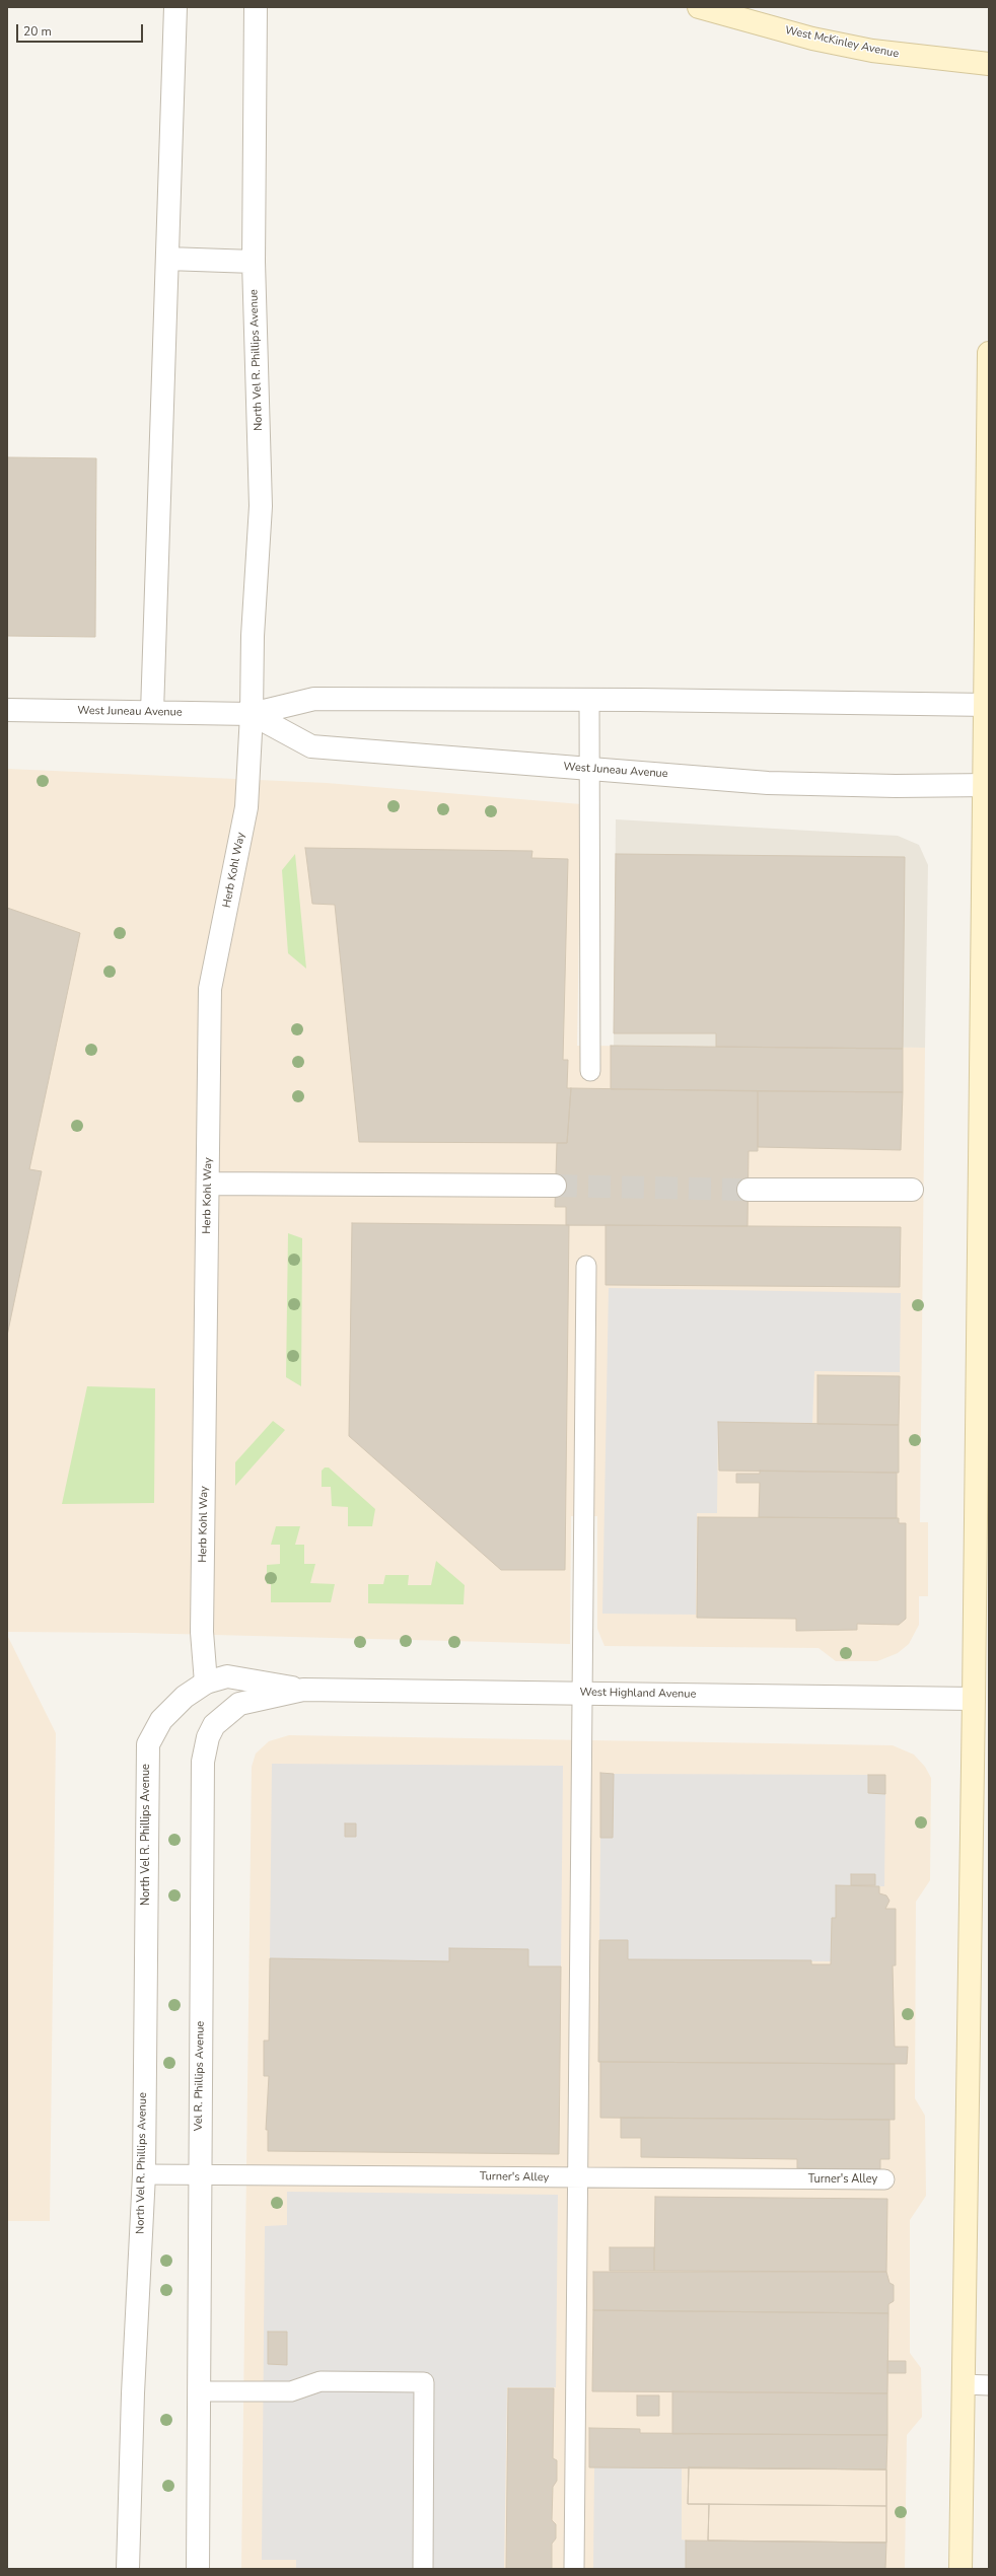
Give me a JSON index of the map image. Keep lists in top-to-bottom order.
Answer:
{
  "streets": {
    "main road": ["West McKinley Avenue"],
    "street": [
      "North Vel R. Phillips Avenue",
      "West Juneau Avenue",
      "Herb Kohl Way",
      "West Highland Avenue",
      "Vel R. Phillips Avenue"
    ],
    "lane": ["Turner's Alley"]
  },
  "crossings": [
    ["North Vel R. Phillips Avenue", "West Juneau Avenue"],
    ["North Vel R. Phillips Avenue", "Herb Kohl Way"],
    ["North Vel R. Phillips Avenue", "West Highland Avenue"],
    ["North Vel R. Phillips Avenue", "Turner's Alley"],
    ["West Juneau Avenue", "Herb Kohl Way"],
    ["Herb Kohl Way", "West Highland Avenue"],
    ["West Highland Avenue", "Vel R. Phillips Avenue"],
    ["Vel R. Phillips Avenue", "Turner's Alley"]
  ],
  "scale_bar": "20 m"
}
